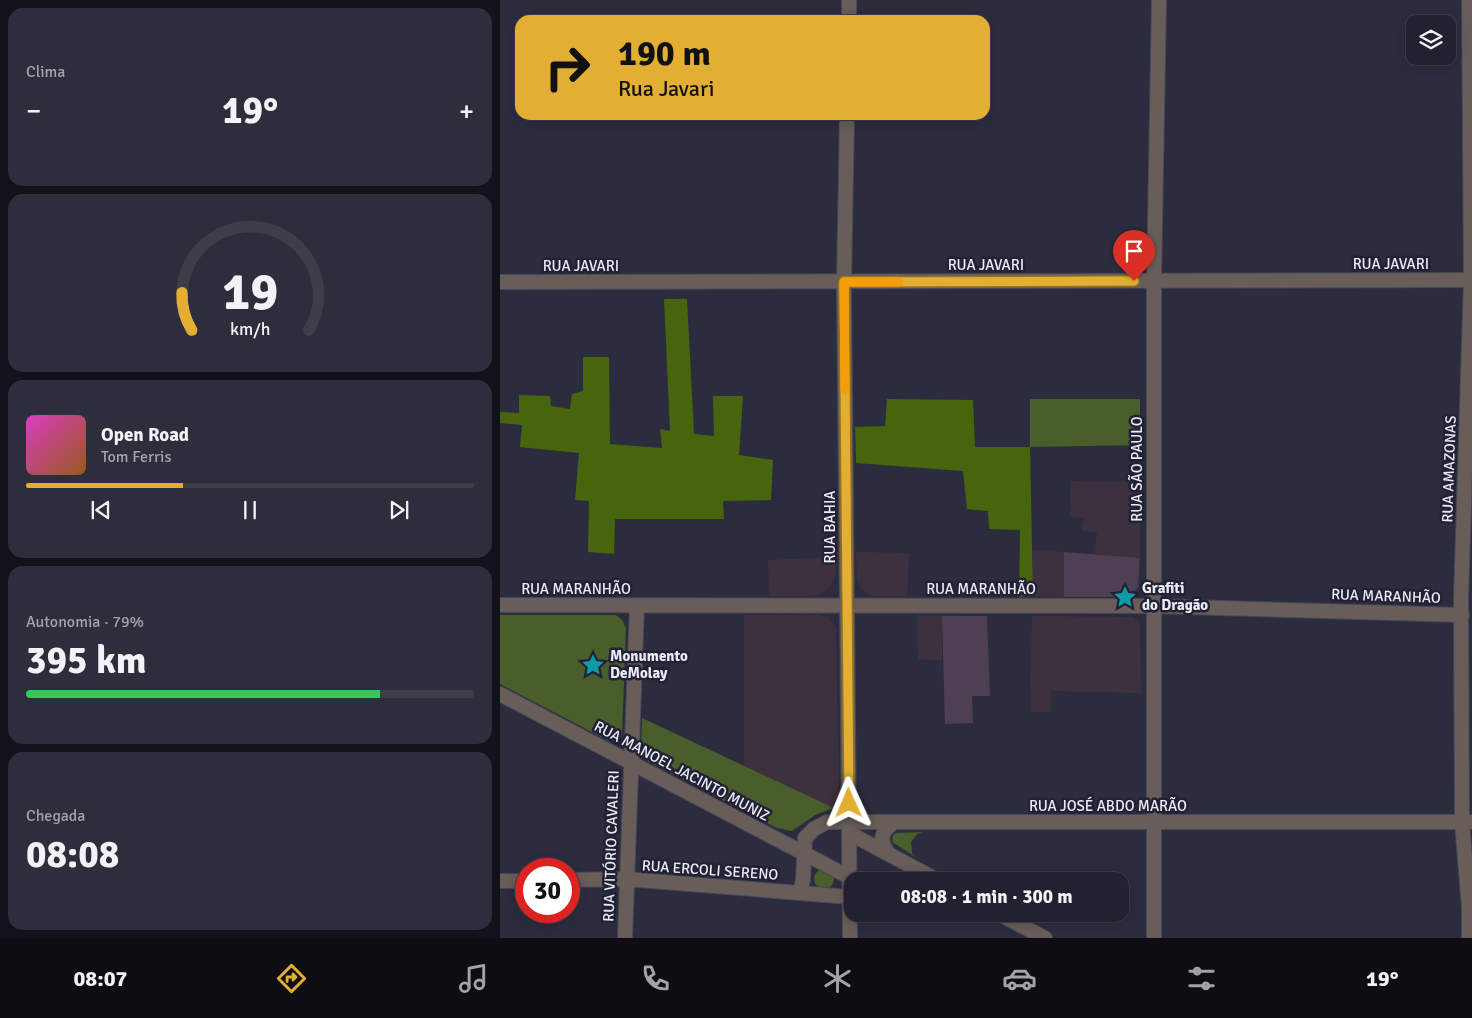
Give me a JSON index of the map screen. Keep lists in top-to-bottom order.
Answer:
{
  "streets": {
    "street": [
      "RUA JAVARI",
      "RUA SÃO PAULO",
      "RUA AMAZONAS",
      "RUA BAHIA",
      "RUA MARANHÃO",
      "RUA MANOEL JACINTO MUNIZ",
      "RUA JOSÉ ABDO MARÃO",
      "RUA VITÓRIO CAVALERI",
      "RUA ERCOLI SERENO"
    ]
  },
  "crossings": [
    ["RUA JAVARI", "RUA SÃO PAULO"],
    ["RUA JAVARI", "RUA AMAZONAS"],
    ["RUA JAVARI", "RUA BAHIA"],
    ["RUA SÃO PAULO", "RUA MARANHÃO"],
    ["RUA SÃO PAULO", "RUA JOSÉ ABDO MARÃO"],
    ["RUA AMAZONAS", "RUA MARANHÃO"],
    ["RUA AMAZONAS", "RUA JOSÉ ABDO MARÃO"],
    ["RUA BAHIA", "RUA MARANHÃO"],
    ["RUA BAHIA", "RUA JOSÉ ABDO MARÃO"],
    ["RUA MARANHÃO", "RUA VITÓRIO CAVALERI"],
    ["RUA MANOEL JACINTO MUNIZ", "RUA JOSÉ ABDO MARÃO"],
    ["RUA MANOEL JACINTO MUNIZ", "RUA VITÓRIO CAVALERI"],
    ["RUA JOSÉ ABDO MARÃO", "RUA ERCOLI SERENO"],
    ["RUA VITÓRIO CAVALERI", "RUA ERCOLI SERENO"]
  ],
  "places": {
    "place": ["Grafiti do Dragão", "Monumento DeMolay"]
  },
  "page": {
    "tile": [
      "Clima",
      ["Autonomia · 79%", "395 km"],
      ["Chegada", "08:08"]
    ],
    "turn": ["190 m", "Rua Javari"],
    "heat": ["−", "19°", "+"],
    "song": ["Open Road", "Tom Ferris"],
    "limit": "30",
    "trip": "08:08 · 1 min · 300 m",
    "tabs": ["08:07", "19°"],
    "gauge": ["19", "km/h"]
  }
}
